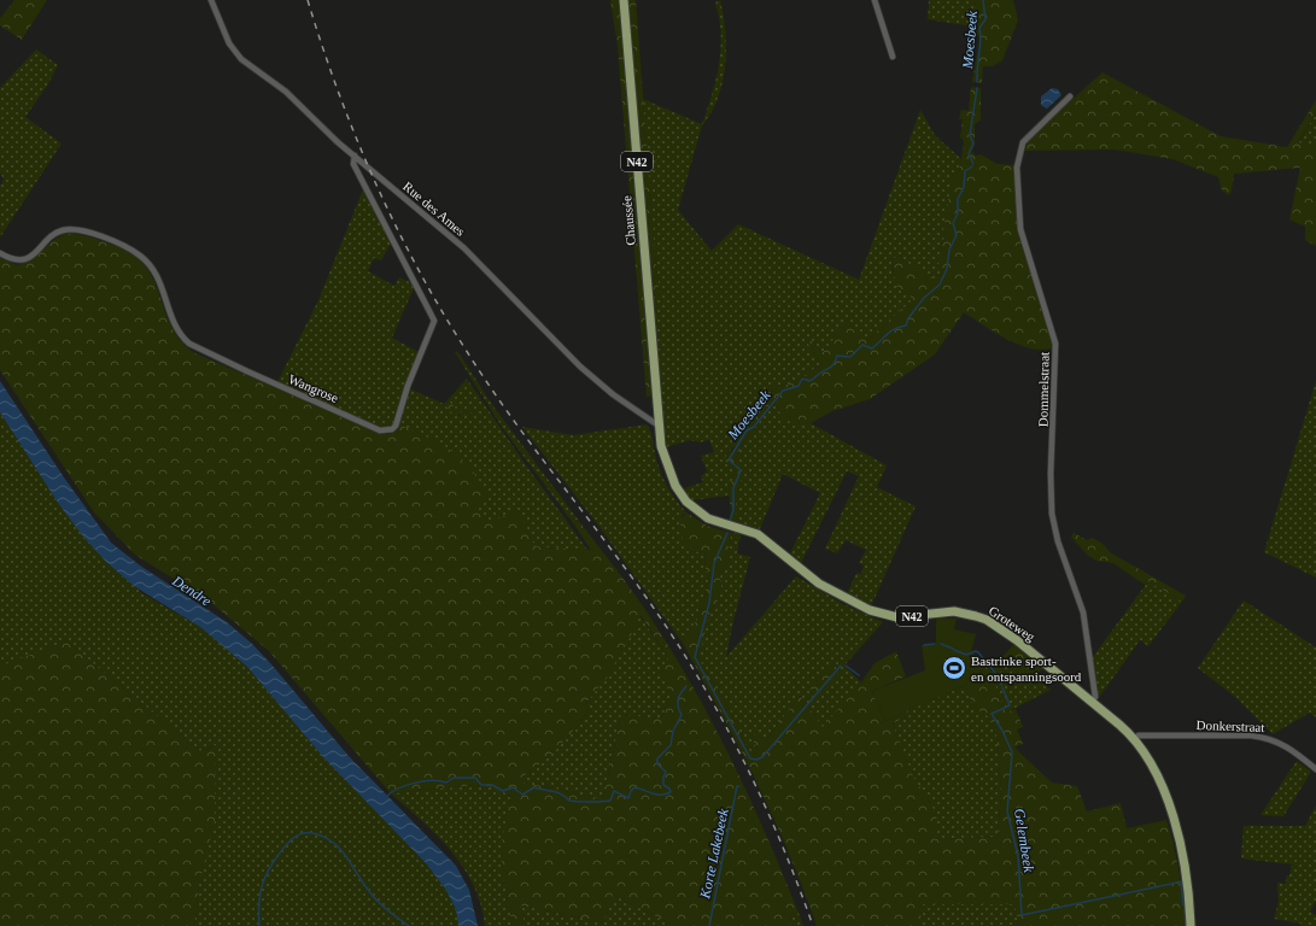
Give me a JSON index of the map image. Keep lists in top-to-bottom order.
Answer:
{
  "streets": {
    "main road": ["N42", "Chaussée", "Groteweg"],
    "street": [
      "Rue des Ames",
      "Wangrose",
      "Dommelstraat",
      "Donkerstraat"
    ]
  },
  "crossings": [
    ["Rue des Ames", "Chaussée"],
    ["Rue des Ames", "Wangrose"],
    ["Rue des Ames", "Groteweg"],
    ["Chaussée", "Groteweg"],
    ["Dommelstraat", "Groteweg"],
    ["Groteweg", "Donkerstraat"]
  ],
  "water": [
    "Moesbeek",
    "Dendre",
    "Gelembeek",
    "Korte Lakebeek"
  ],
  "places": {
    "sports": ["Bastrinke sport- en ontspanningsoord"]
  }
}
